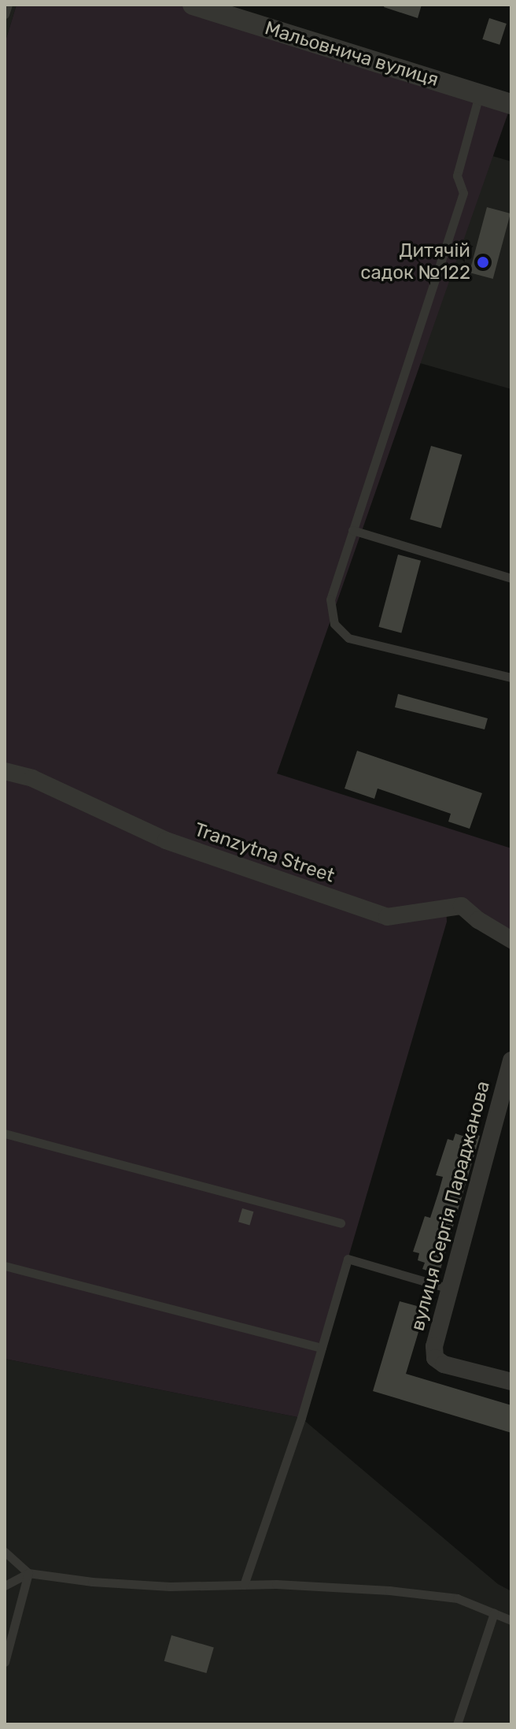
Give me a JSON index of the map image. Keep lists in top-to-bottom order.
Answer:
{
  "streets": {
    "street": ["Мальовнича вулиця", "Tranzytna Street", "вулиця Сергія Параджанова"]
  },
  "places": ["Дитячій садок №122"]
}
